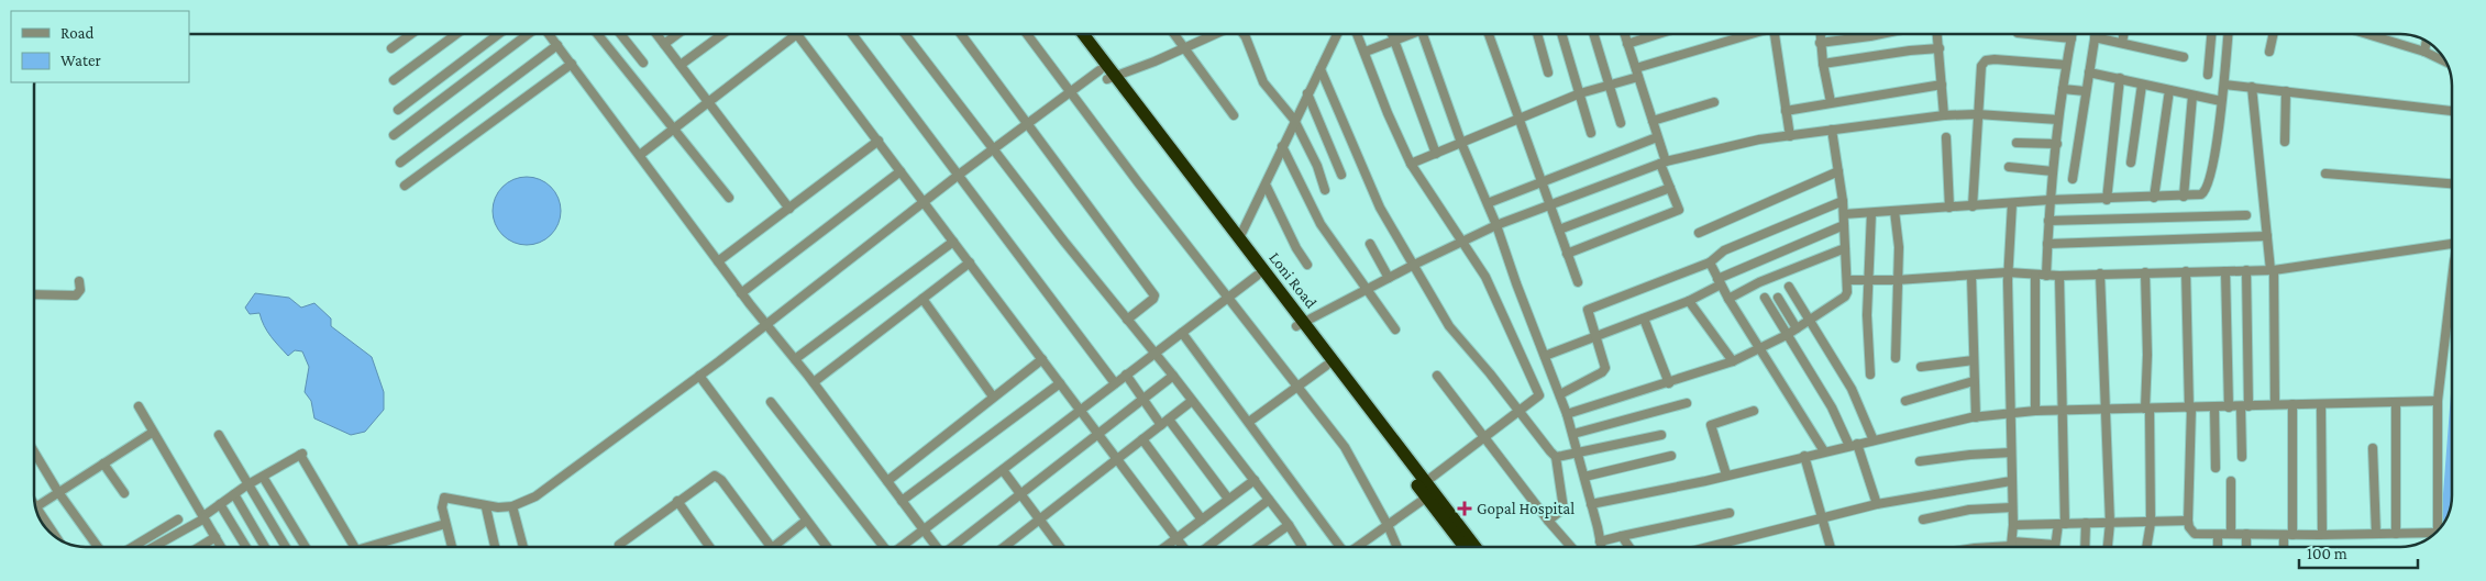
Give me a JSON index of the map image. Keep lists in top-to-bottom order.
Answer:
{
  "streets": {
    "highway": ["Loni Road"]
  },
  "places": {
    "health": ["Gopal Hospital"]
  },
  "legend": ["Road", "Water"],
  "scale_bar": "100 m"
}
